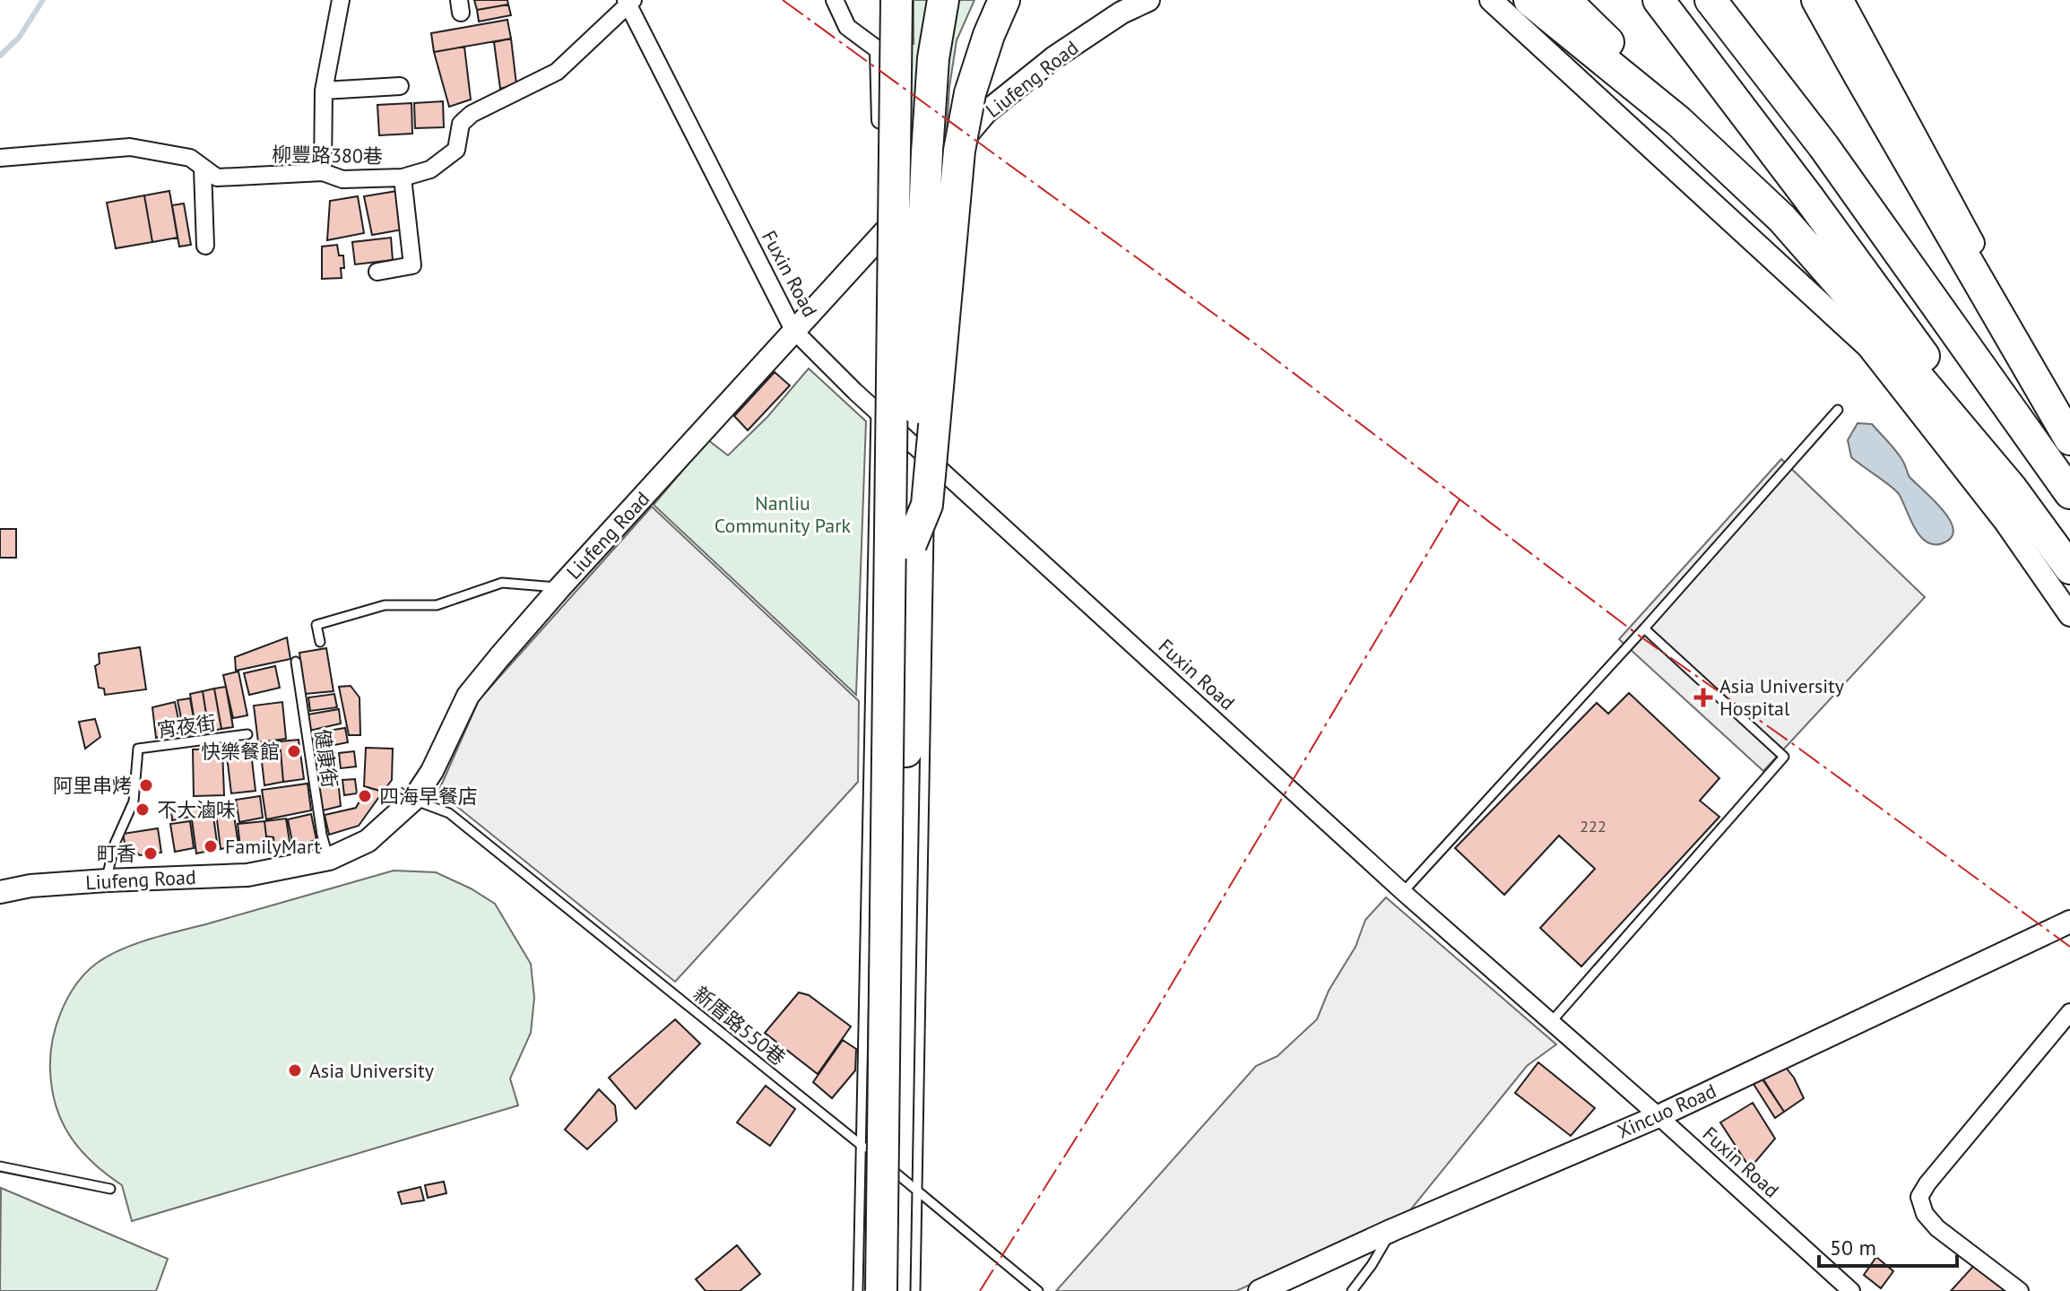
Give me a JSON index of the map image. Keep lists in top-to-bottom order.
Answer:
{
  "streets": {
    "street": [
      "Liufeng Road",
      "柳豐路380巷",
      "Fuxin Road",
      "Xincuo Road"
    ],
    "lane": ["宵夜街", "健康街", "新厝路550巷"]
  },
  "crossings": [
    ["Liufeng Road", "Fuxin Road"],
    ["Liufeng Road", "宵夜街"],
    ["Liufeng Road", "健康街"],
    ["Liufeng Road", "新厝路550巷"],
    ["柳豐路380巷", "Fuxin Road"],
    ["Fuxin Road", "Xincuo Road"]
  ],
  "parks": ["Nanliu Community Park"],
  "places": {
    "health": ["Asia University Hospital"],
    "other": [
      "快樂餐館",
      "阿里串烤",
      "四海早餐店",
      "不大滷味",
      "FamilyMart",
      "町香",
      "Asia University"
    ]
  },
  "house_numbers": ["222"],
  "scale_bar": "50 m"
}
